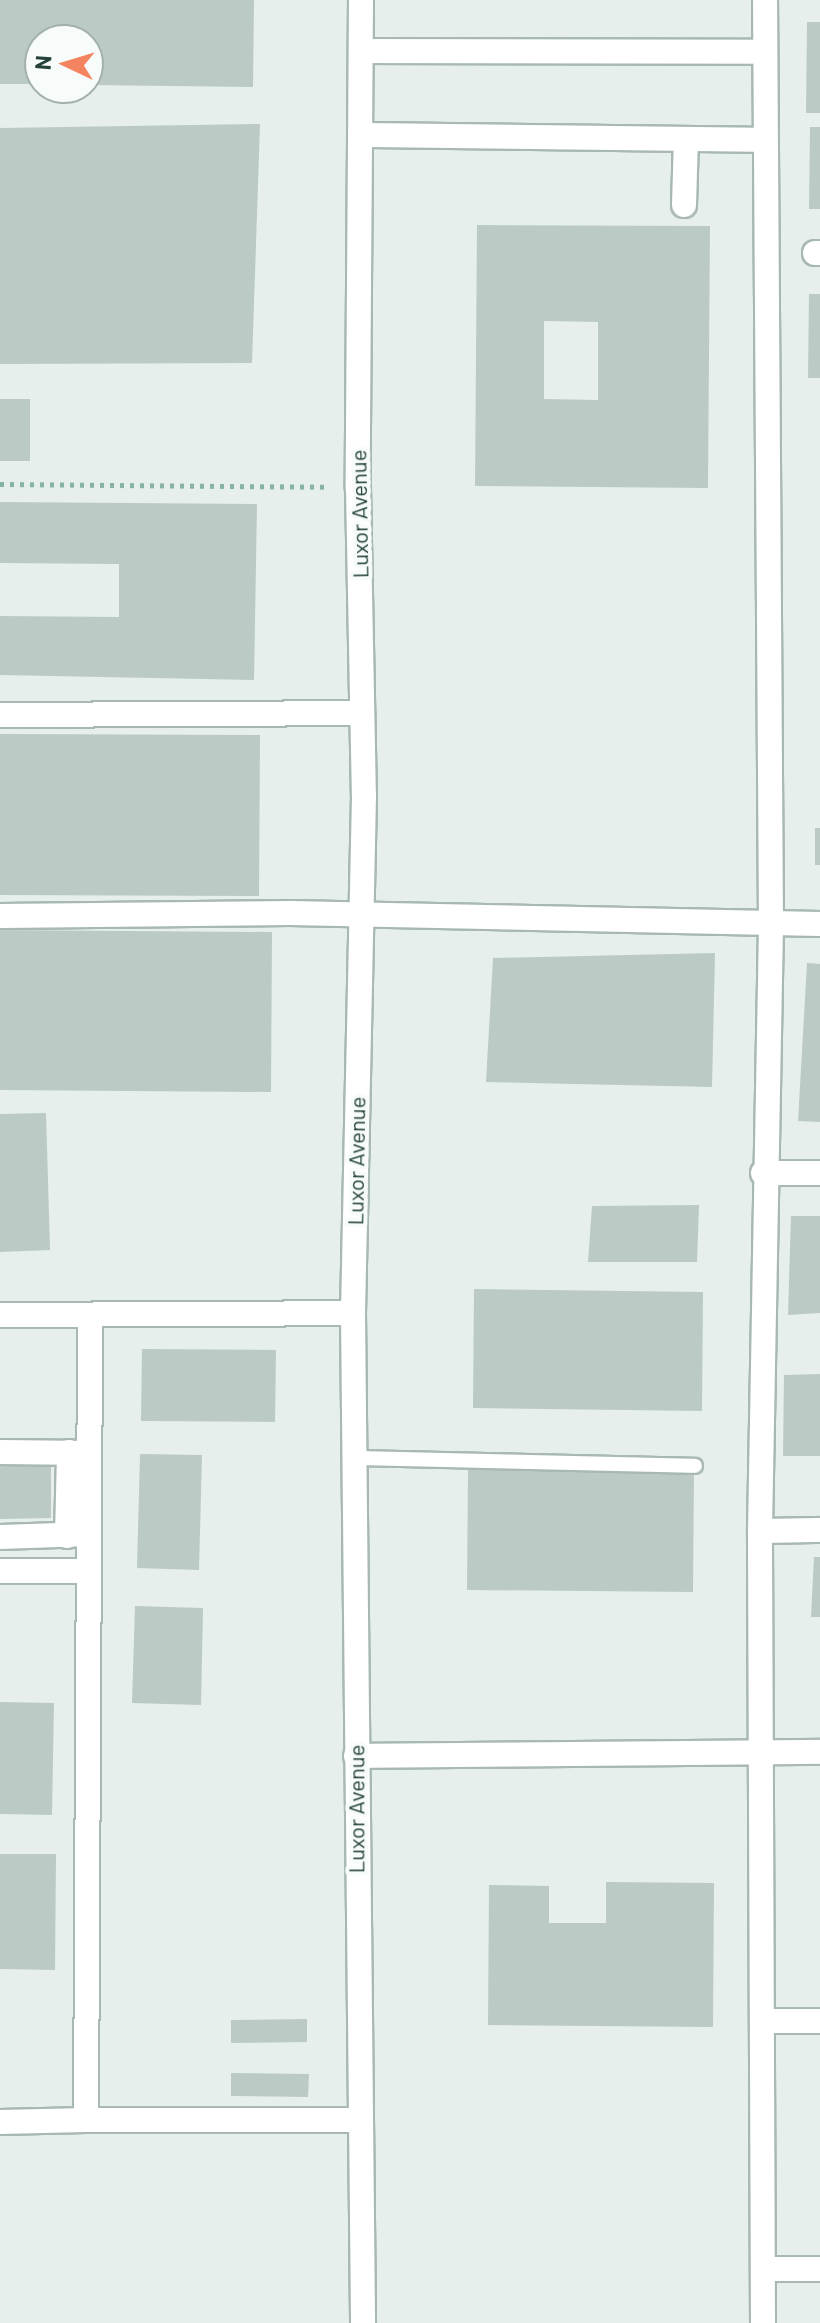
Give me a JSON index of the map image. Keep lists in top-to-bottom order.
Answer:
{
  "streets": {
    "street": ["Luxor Avenue"]
  },
  "north": "left"
}
